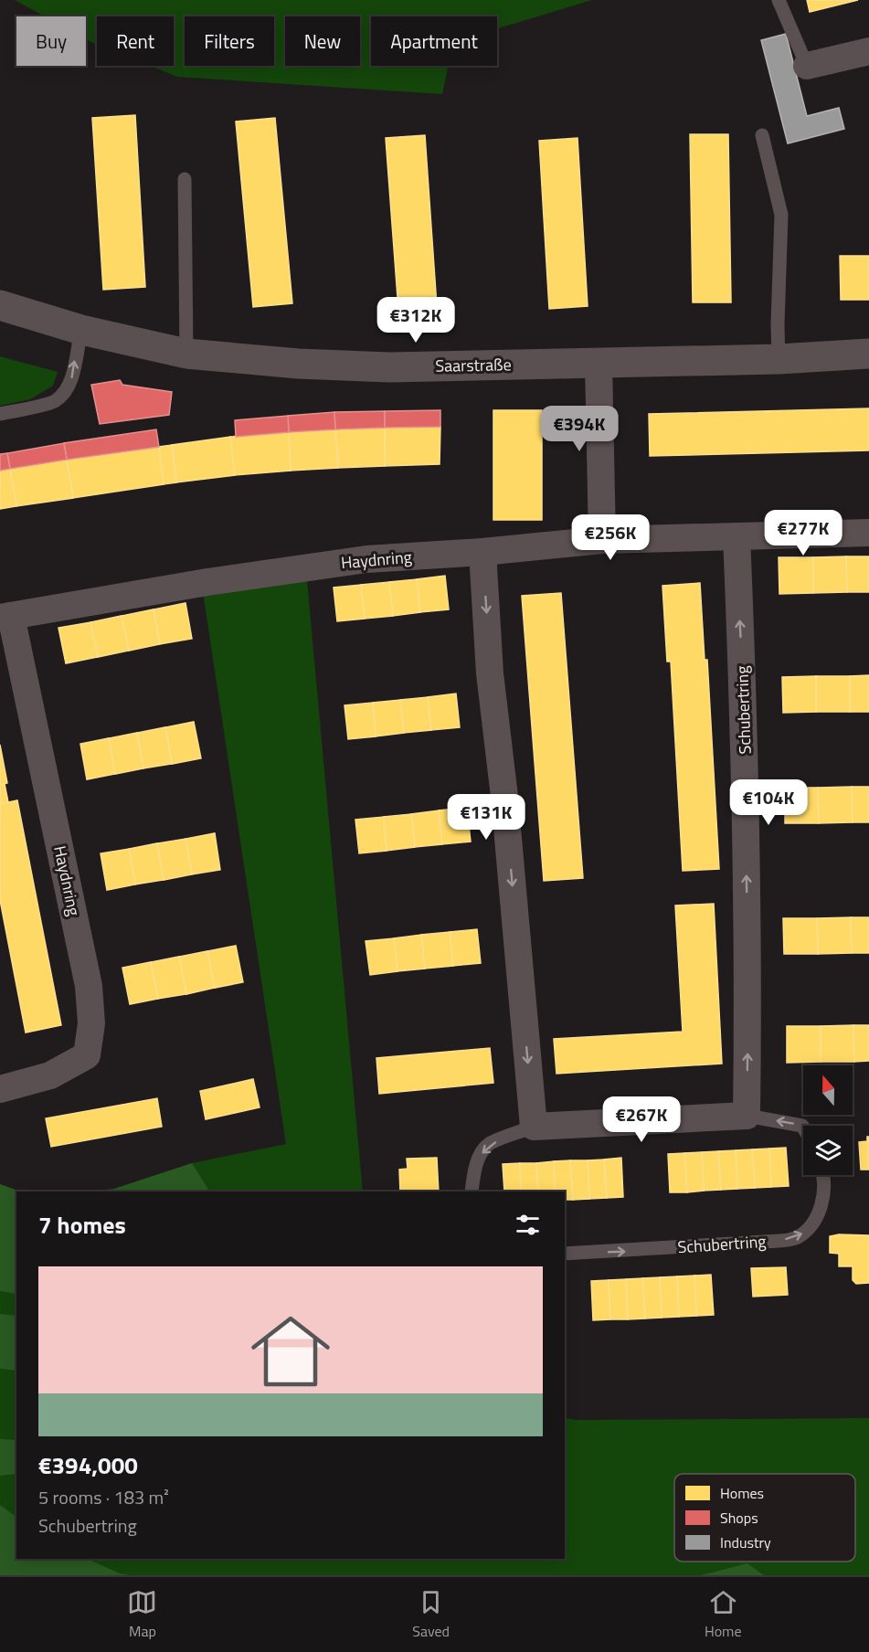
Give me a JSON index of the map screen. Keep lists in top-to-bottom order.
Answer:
{
  "streets": {
    "street": ["Saarstraße", "Haydnring", "Schubertring"]
  },
  "legend": ["Homes", "Shops", "Industry"],
  "north": "top",
  "page": {
    "chip": [
      "Buy",
      "Rent",
      "Filters",
      "New",
      "Apartment"
    ],
    "price": [
      "€312K",
      "€394K",
      "€277K",
      "€256K",
      "€104K",
      "€131K",
      "€267K"
    ],
    "heading": "7 homes",
    "list": [
      {
        "name": "€394,000",
        "note": "5 rooms · 183 m² · Schubertring"
      }
    ],
    "tabs": ["Map", "Saved", "Home"]
  }
}
